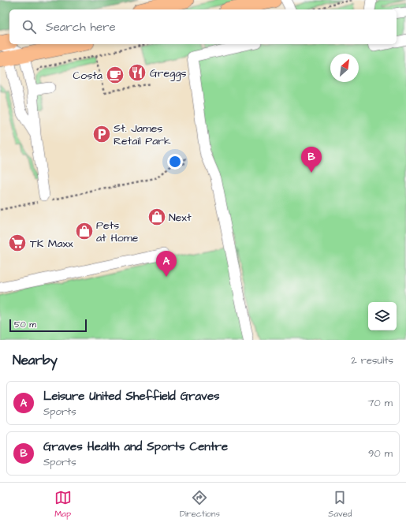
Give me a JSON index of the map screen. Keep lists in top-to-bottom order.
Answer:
{
  "places": {
    "restaurant": ["Greggs"],
    "cafe": ["Costa"],
    "parking": ["St. James Retail Park"],
    "shop": ["Next", "Pets at Home"],
    "supermarket": ["TK Maxx"]
  },
  "scale_bar": "50 m",
  "north": "top right",
  "page": {
    "search": "Search here",
    "pins": ["B", "A"],
    "scale": "50 m",
    "heading": ["Nearby", "2 results"],
    "list": [
      {
        "mark": "A",
        "name": "Leisure United Sheffield Graves",
        "note": "Sports",
        "value": "70 m"
      },
      {
        "mark": "B",
        "name": "Graves Health and Sports Centre",
        "note": "Sports",
        "value": "90 m"
      }
    ],
    "nav": ["Map", "Directions", "Saved"]
  }
}
